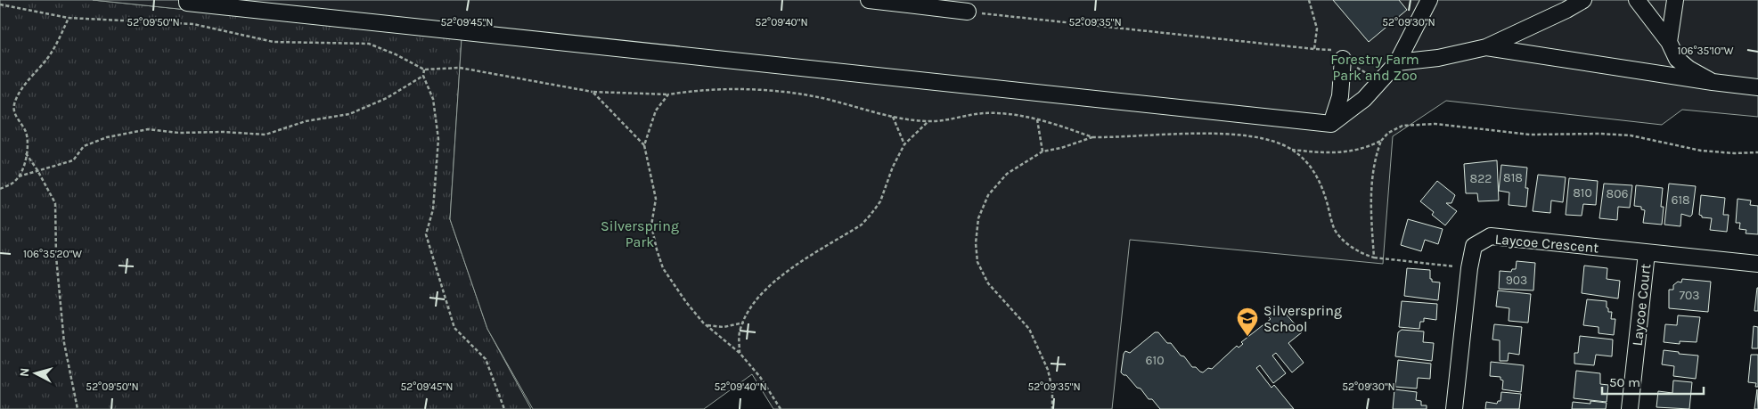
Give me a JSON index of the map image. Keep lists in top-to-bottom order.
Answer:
{
  "streets": {
    "street": ["Laycoe Crescent", "Laycoe Court"]
  },
  "crossings": [
    ["Laycoe Crescent", "Laycoe Court"]
  ],
  "parks": ["Forestry Farm Park and Zoo", "Silverspring Park"],
  "places": {
    "school or university": ["Silverspring School"]
  },
  "house_numbers": [
    "818",
    "822",
    "810",
    "806",
    "618",
    "903",
    "703",
    "610"
  ],
  "scale_bar": "50 m",
  "north": "left",
  "coordinates": [
    "52°09'50\"N",
    "52°09'45\"N",
    "52°09'40\"N",
    "52°09'35\"N",
    "52°09'30\"N",
    "106°35'10\"W",
    "106°35'20\"W"
  ]
}
